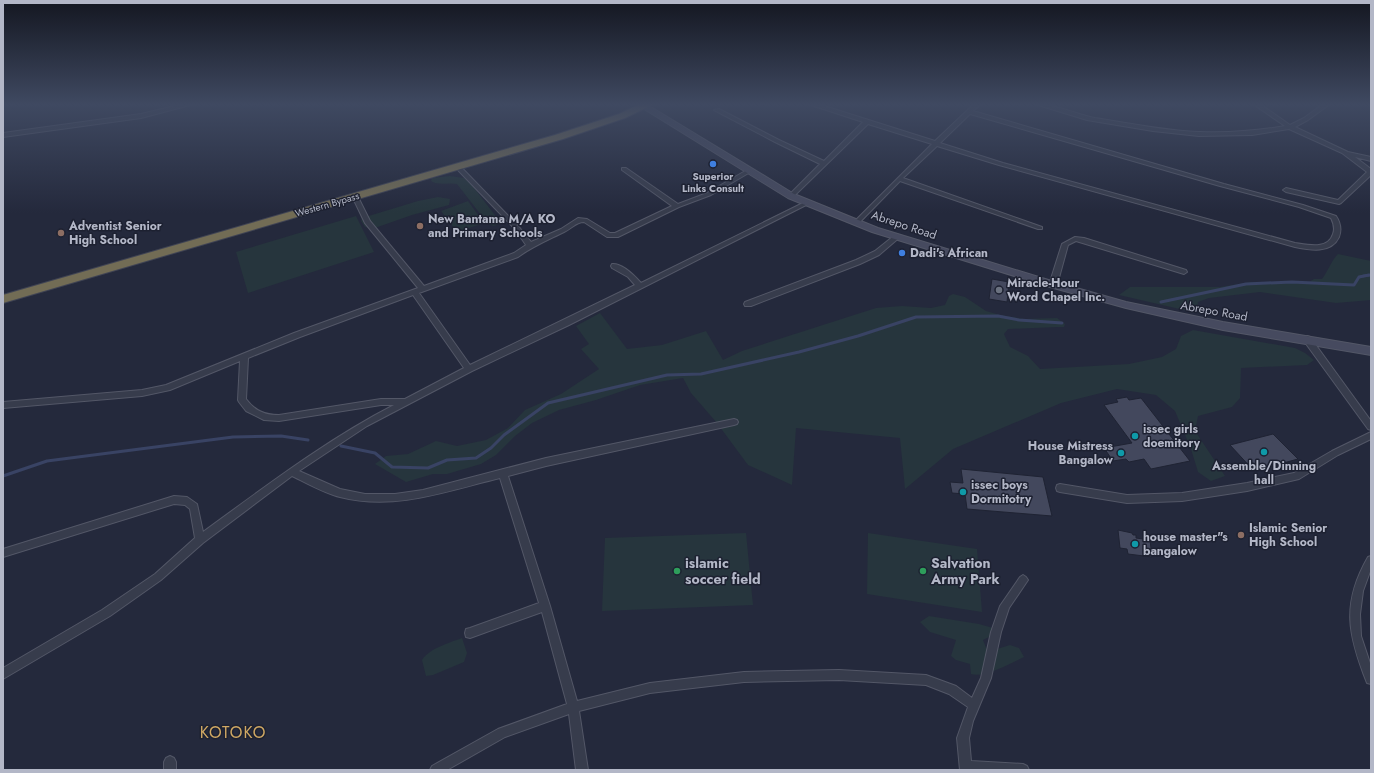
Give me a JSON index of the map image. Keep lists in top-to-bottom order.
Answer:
{
  "streets": {
    "highway": ["Western Bypass"],
    "main road": ["Abrepo Road"]
  },
  "districts": ["KOTOKO"],
  "places": [
    "Superior Links Consult",
    "New Bantama M/A KO and Primary Schools",
    "Adventist Senior High School",
    "Dadi's African",
    "Miracle-Hour Word Chapel Inc.",
    "issec girls doemitory",
    "Assemble/Dinning hall",
    "House Mistress Bangalow",
    "issec boys Dormitotry",
    "Islamic Senior High School",
    "house master\"s bangalow",
    "islamic soccer field",
    "Salvation Army Park"
  ]
}
